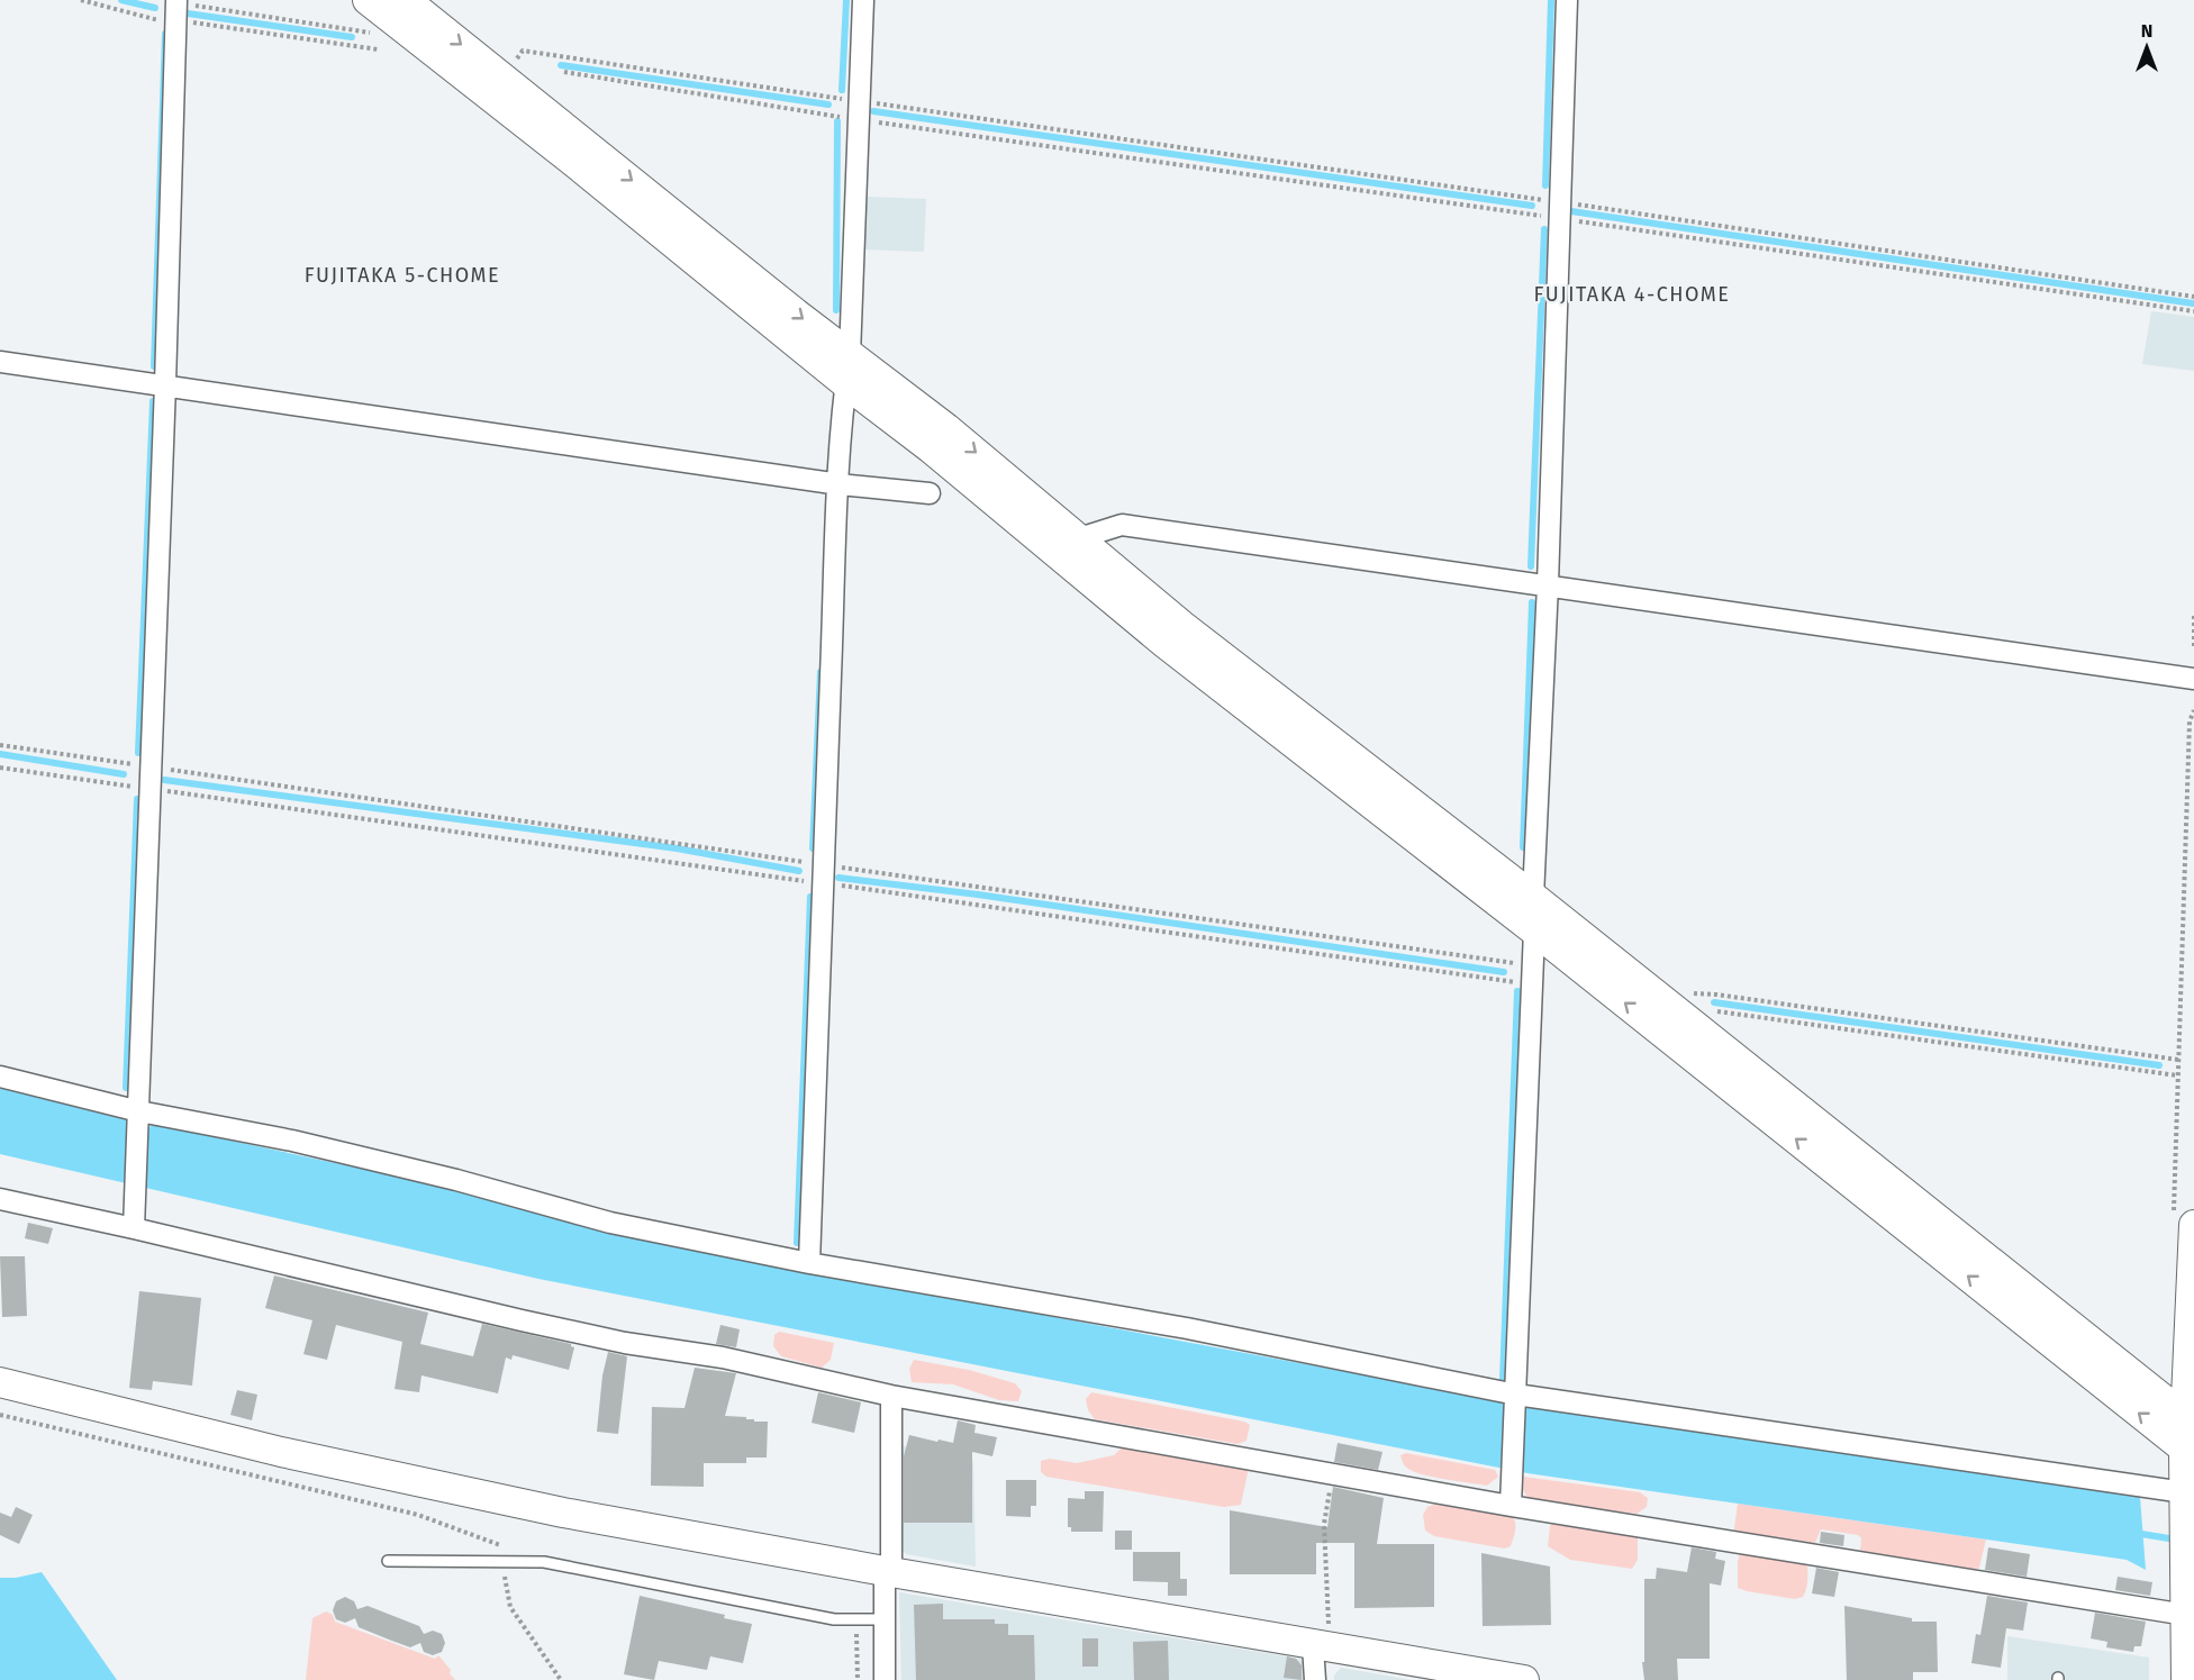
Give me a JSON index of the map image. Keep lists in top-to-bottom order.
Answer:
{
  "districts": ["FUJITAKA 5-CHOME", "FUJITAKA 4-CHOME"],
  "north": "top"
}
